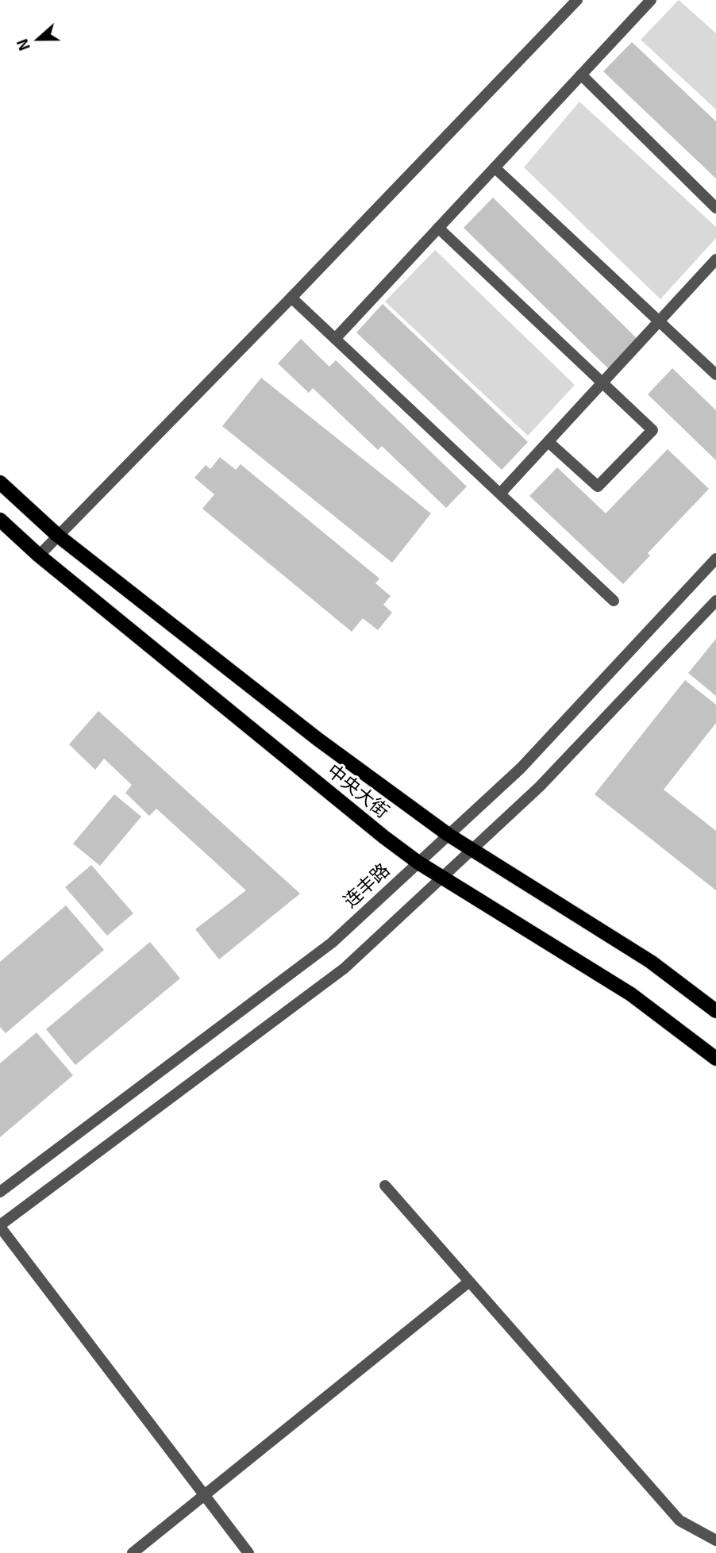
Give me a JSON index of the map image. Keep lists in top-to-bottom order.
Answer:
{
  "streets": {
    "main road": ["中央大街"],
    "street": ["连丰路"]
  },
  "crossings": [
    ["中央大街", "连丰路"]
  ],
  "north": "left"
}
